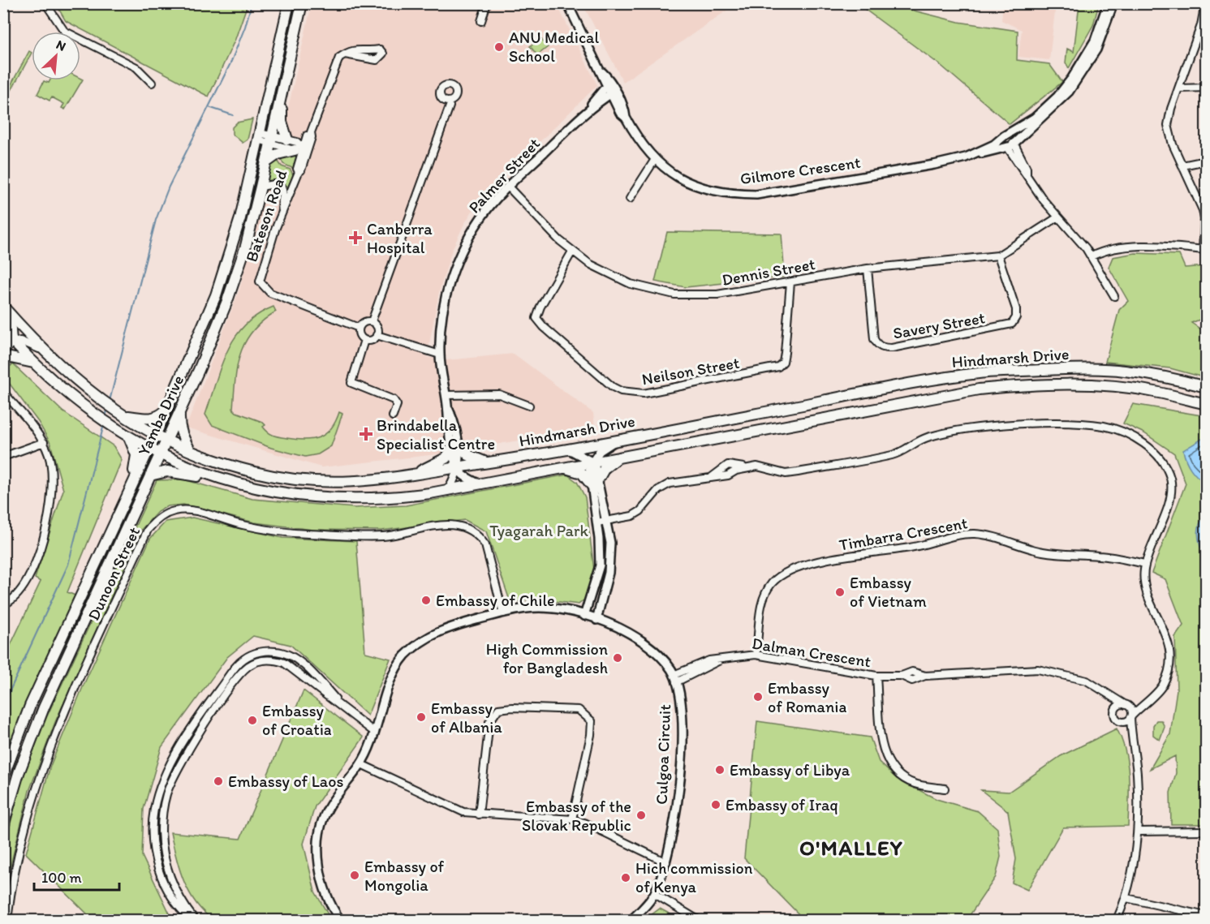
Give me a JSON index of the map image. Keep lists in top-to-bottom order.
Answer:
{
  "streets": {
    "main road": ["Hindmarsh Drive", "Yamba Drive"],
    "street": [
      "Gilmore Crescent",
      "Palmer Street",
      "Bateson Road",
      "Dennis Street",
      "Savery Street",
      "Neilson Street",
      "Timbarra Crescent",
      "Dunoon Street",
      "Dalman Crescent",
      "Culgoa Circuit"
    ]
  },
  "crossings": [
    ["Gilmore Crescent", "Palmer Street"],
    ["Palmer Street", "Dennis Street"],
    ["Palmer Street", "Hindmarsh Drive"],
    ["Bateson Road", "Yamba Drive"],
    ["Dennis Street", "Savery Street"],
    ["Dennis Street", "Neilson Street"],
    ["Hindmarsh Drive", "Yamba Drive"],
    ["Timbarra Crescent", "Dalman Crescent"],
    ["Dunoon Street", "Culgoa Circuit"],
    ["Dalman Crescent", "Culgoa Circuit"]
  ],
  "districts": ["O'MALLEY"],
  "parks": ["Tyagarah Park"],
  "places": {
    "other": [
      "ANU Medical School",
      "Embassy of Vietnam",
      "Embassy of Chile",
      "High Commission for Bangladesh",
      "Embassy of Romania",
      "Embassy of Albania",
      "Embassy of Croatia",
      "Embassy of Libya",
      "Embassy of Laos",
      "Embassy of Iraq",
      "Embassy of the Slovak Republic",
      "Embassy of Mongolia",
      "Hich commission of Kenya"
    ],
    "health": ["Canberra Hospital", "Brindabella Specialist Centre"]
  },
  "scale_bar": "100 m",
  "north": "top right"
}
